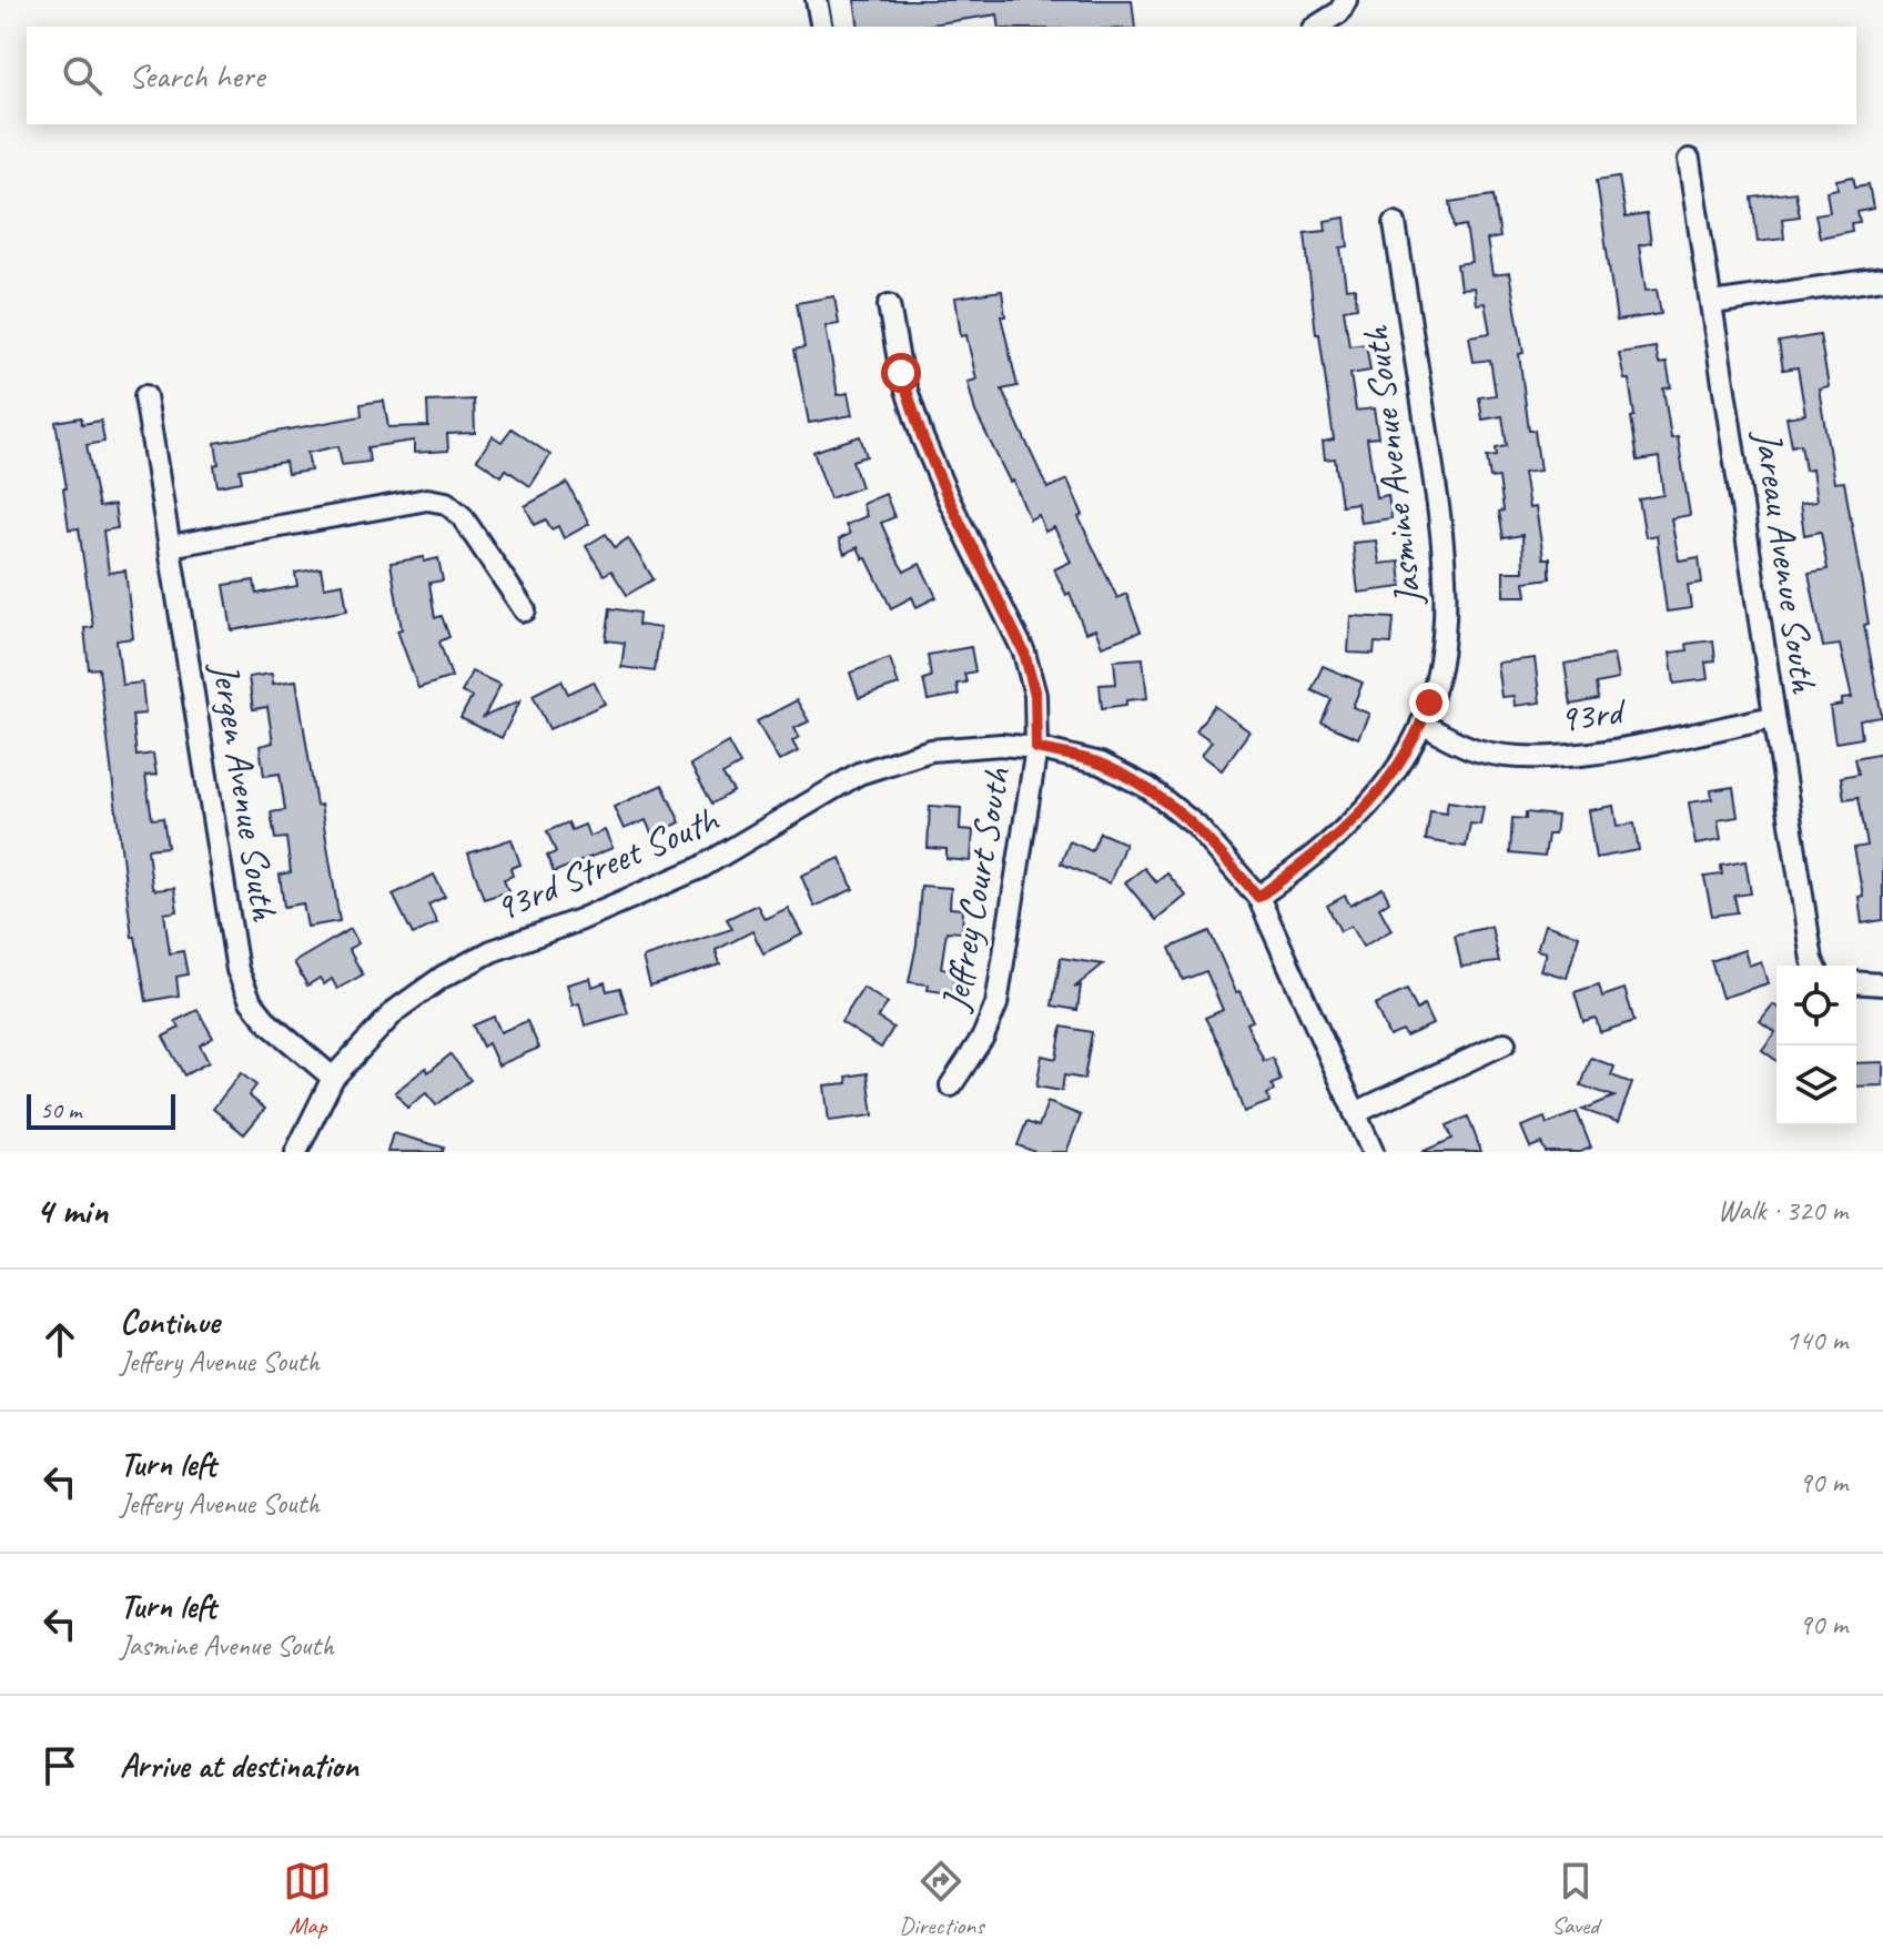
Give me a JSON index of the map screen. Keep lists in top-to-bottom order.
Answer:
{
  "streets": {
    "street": [
      "Jasmine Avenue South",
      "Jareau Avenue South",
      "93rd",
      "Jergen Avenue South",
      "93rd Street South",
      "Jeffrey Court South"
    ]
  },
  "crossings": [
    ["Jasmine Avenue South", "93rd"],
    ["Jasmine Avenue South", "93rd Street South"],
    ["Jareau Avenue South", "93rd"],
    ["Jergen Avenue South", "93rd Street South"],
    ["93rd Street South", "Jeffrey Court South"]
  ],
  "scale_bar": "50 m",
  "page": {
    "search": "Search here",
    "scale": "50 m",
    "heading": ["4 min", "Walk · 320 m"],
    "list": [
      ["Continue", "Jeffery Avenue South", "140 m"],
      ["Turn left", "Jeffery Avenue South", "90 m"],
      ["Turn left", "Jasmine Avenue South", "90 m"],
      "Arrive at destination"
    ],
    "nav": ["Map", "Directions", "Saved"]
  }
}
